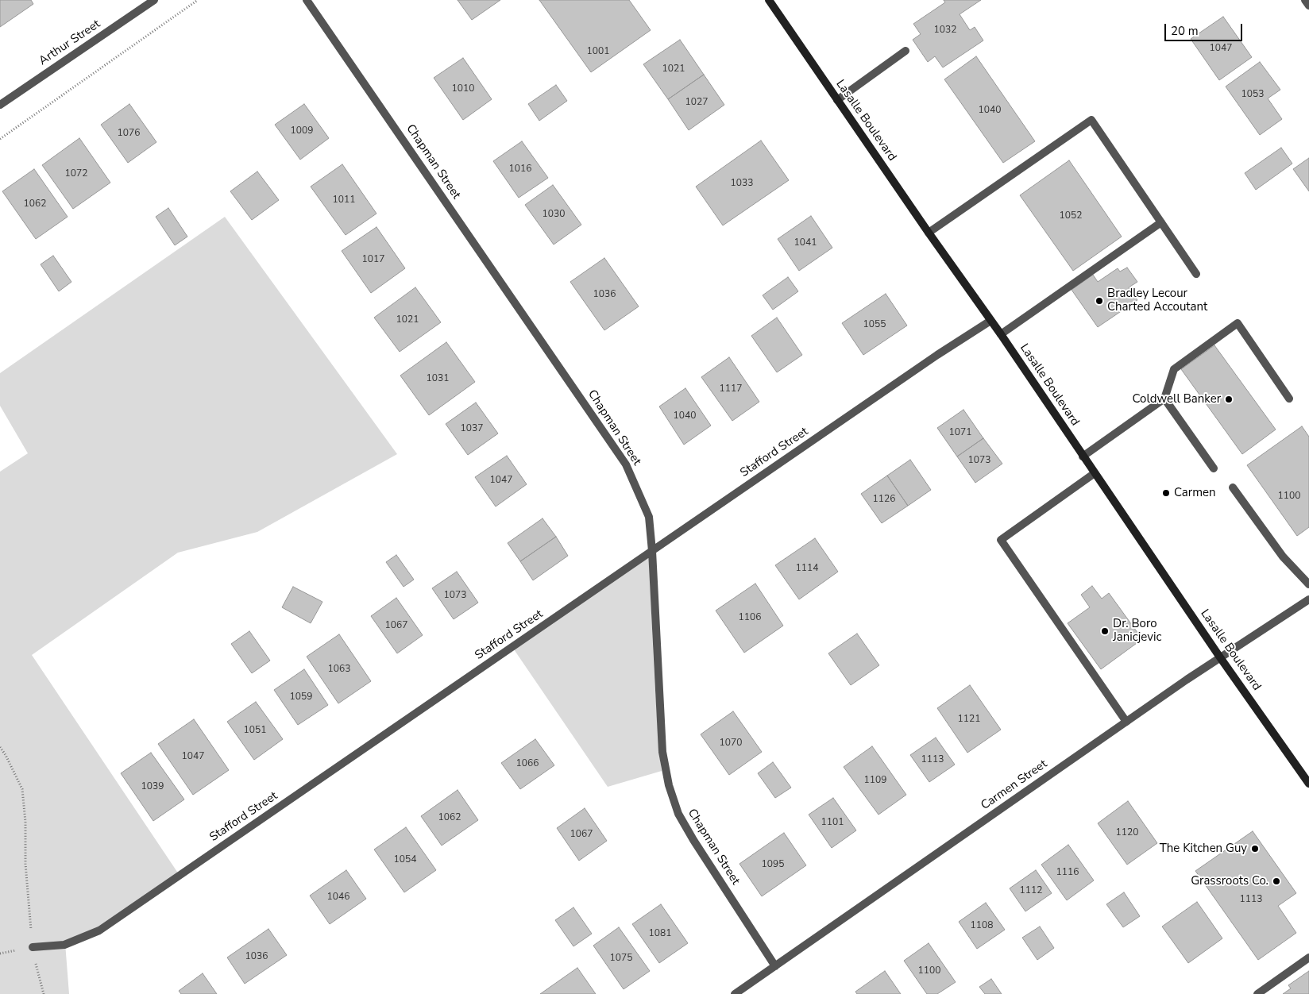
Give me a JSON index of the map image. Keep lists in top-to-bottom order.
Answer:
{
  "streets": {
    "main road": ["Lasalle Boulevard"],
    "street": [
      "Arthur Street",
      "Chapman Street",
      "Stafford Street",
      "Carmen Street"
    ]
  },
  "crossings": [
    ["Lasalle Boulevard", "Stafford Street"],
    ["Lasalle Boulevard", "Carmen Street"],
    ["Chapman Street", "Stafford Street"],
    ["Chapman Street", "Carmen Street"]
  ],
  "places": [
    "Bradley Lecour Charted Accoutant",
    "Coldwell Banker",
    "Carmen",
    "Dr. Boro Janicjevic",
    "The Kitchen Guy",
    "Grassroots Co."
  ],
  "house_numbers": [
    "1032",
    "1047",
    "1001",
    "1021",
    "1010",
    "1053",
    "1027",
    "1040",
    "1009",
    "1076",
    "1016",
    "1072",
    "1033",
    "1011",
    "1062",
    "1030",
    "1052",
    "1041",
    "1017",
    "1036",
    "1021",
    "1055",
    "1031",
    "1117",
    "1040",
    "1037",
    "1071",
    "1073",
    "1047",
    "1100",
    "1126",
    "1114",
    "1073",
    "1106",
    "1067",
    "1063",
    "1059",
    "1121",
    "1051",
    "1070",
    "1047",
    "1113",
    "1066",
    "1109",
    "1039",
    "1062",
    "1101",
    "1120",
    "1067",
    "1054",
    "1095",
    "1116",
    "1112",
    "1046",
    "1113",
    "1108",
    "1081",
    "1036",
    "1075",
    "1100"
  ],
  "scale_bar": "20 m"
}
